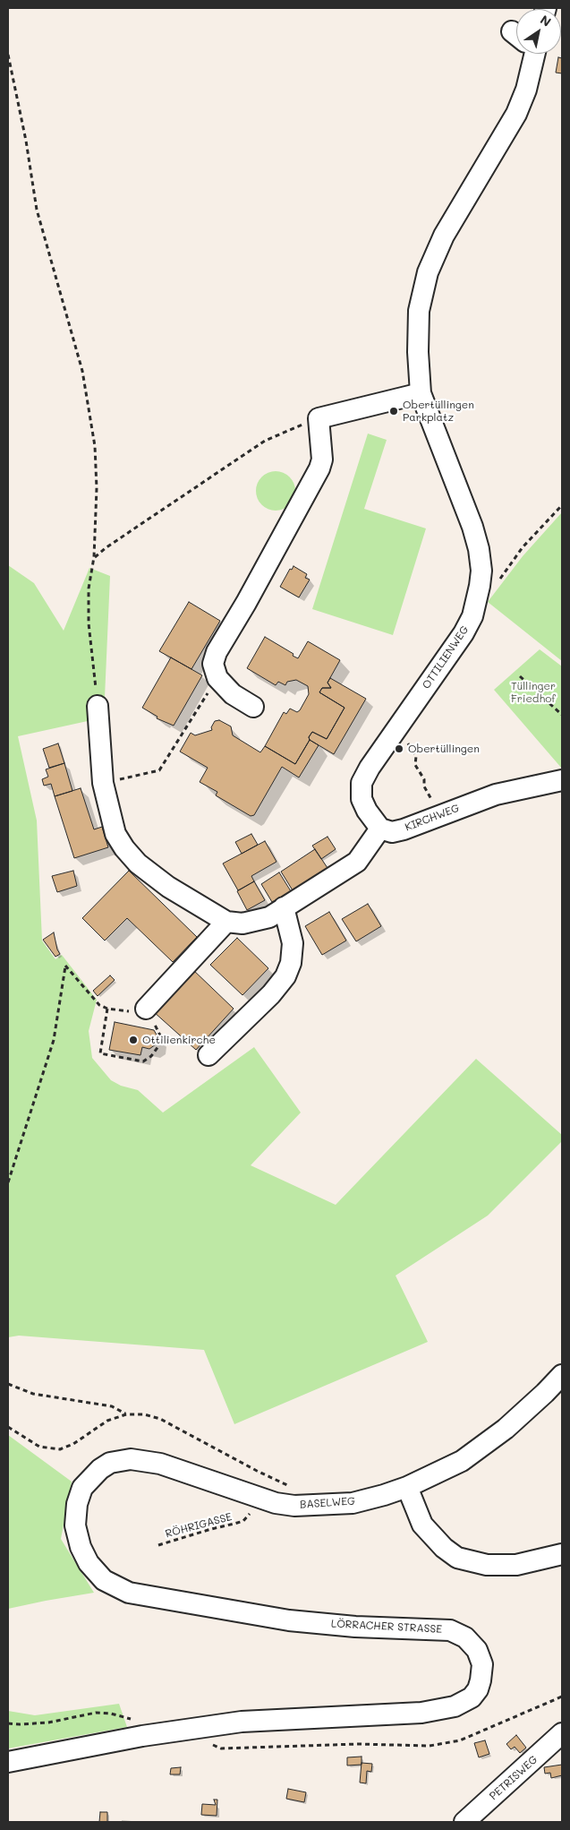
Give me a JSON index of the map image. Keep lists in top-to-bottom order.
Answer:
{
  "streets": {
    "street": [
      "OTTILIENWEG",
      "KIRCHWEG",
      "BASELWEG",
      "LÖRRACHER STRASSE",
      "PETRISWEG"
    ],
    "path": ["RÖHRIGASSE"]
  },
  "crossings": [
    ["OTTILIENWEG", "KIRCHWEG"],
    ["BASELWEG", "RÖHRIGASSE"],
    ["BASELWEG", "LÖRRACHER STRASSE"]
  ],
  "parks": ["Tüllinger Friedhof"],
  "places": ["Obertüllingen Parkplatz", "Obertüllingen", "Ottilienkirche"],
  "north": "top right"
}
